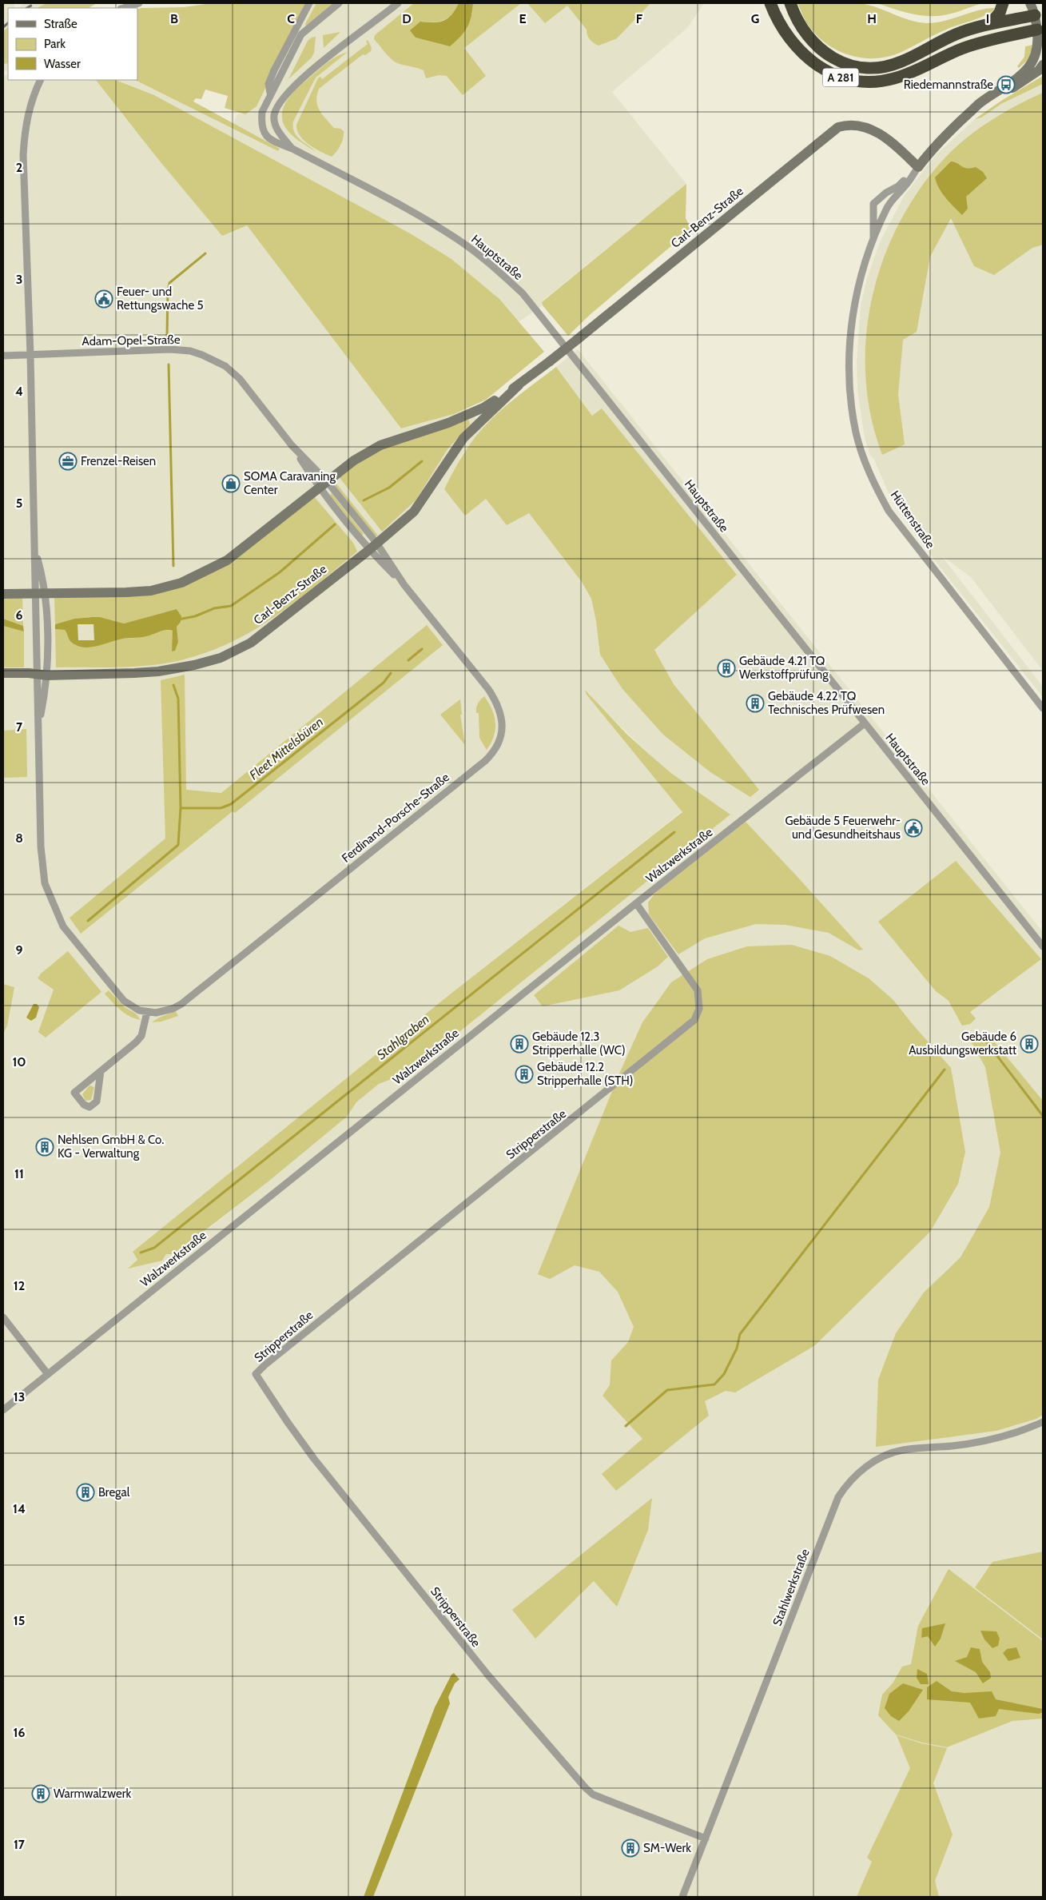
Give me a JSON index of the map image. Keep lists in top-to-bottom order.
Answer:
{
  "streets": {
    "highway": ["A 281"],
    "street": [
      "Carl-Benz-Straße",
      "Hauptstraße",
      "Adam-Opel-Straße",
      "Hüttenstraße",
      "Ferdinand-Porsche-Straße",
      "Walzwerkstraße",
      "Stripperstraße",
      "Stahlwerkstraße"
    ]
  },
  "crossings": [
    ["A 281", "Hüttenstraße"],
    ["Carl-Benz-Straße", "Adam-Opel-Straße"],
    ["Carl-Benz-Straße", "Hüttenstraße"],
    ["Carl-Benz-Straße", "Ferdinand-Porsche-Straße"],
    ["Hauptstraße", "Walzwerkstraße"],
    ["Adam-Opel-Straße", "Ferdinand-Porsche-Straße"],
    ["Walzwerkstraße", "Stripperstraße"],
    ["Stripperstraße", "Stahlwerkstraße"]
  ],
  "water": ["Fleet Mittelsbüren", "Stahlgraben"],
  "places": {
    "bus stop": ["Riedemannstraße"],
    "public building": ["Feuer- und Rettungswache 5", "Gebäude 5 Feuerwehr- und Gesundheitshaus"],
    "office": ["Frenzel-Reisen"],
    "shop": ["SOMA Caravaning Center"],
    "building": [
      "Gebäude 4.21 TQ Werkstoffprüfung",
      "Gebäude 4.22 TQ Technisches Prüfwesen",
      "Gebäude 12.3 Stripperhalle (WC)",
      "Gebäude 6 Ausbildungswerkstatt",
      "Gebäude 12.2 Stripperhalle (STH)",
      "Nehlsen GmbH & Co. KG - Verwaltung",
      "Bregal",
      "Warmwalzwerk",
      "SM-Werk"
    ]
  },
  "legend": ["Straße", "Park", "Wasser"],
  "grid": {
    "columns": [
      "B",
      "C",
      "D",
      "E",
      "F",
      "G",
      "H",
      "I"
    ],
    "rows": [
      "2",
      "3",
      "4",
      "5",
      "6",
      "7",
      "8",
      "9",
      "10",
      "11",
      "12",
      "13",
      "14",
      "15",
      "16",
      "17"
    ]
  }
}
